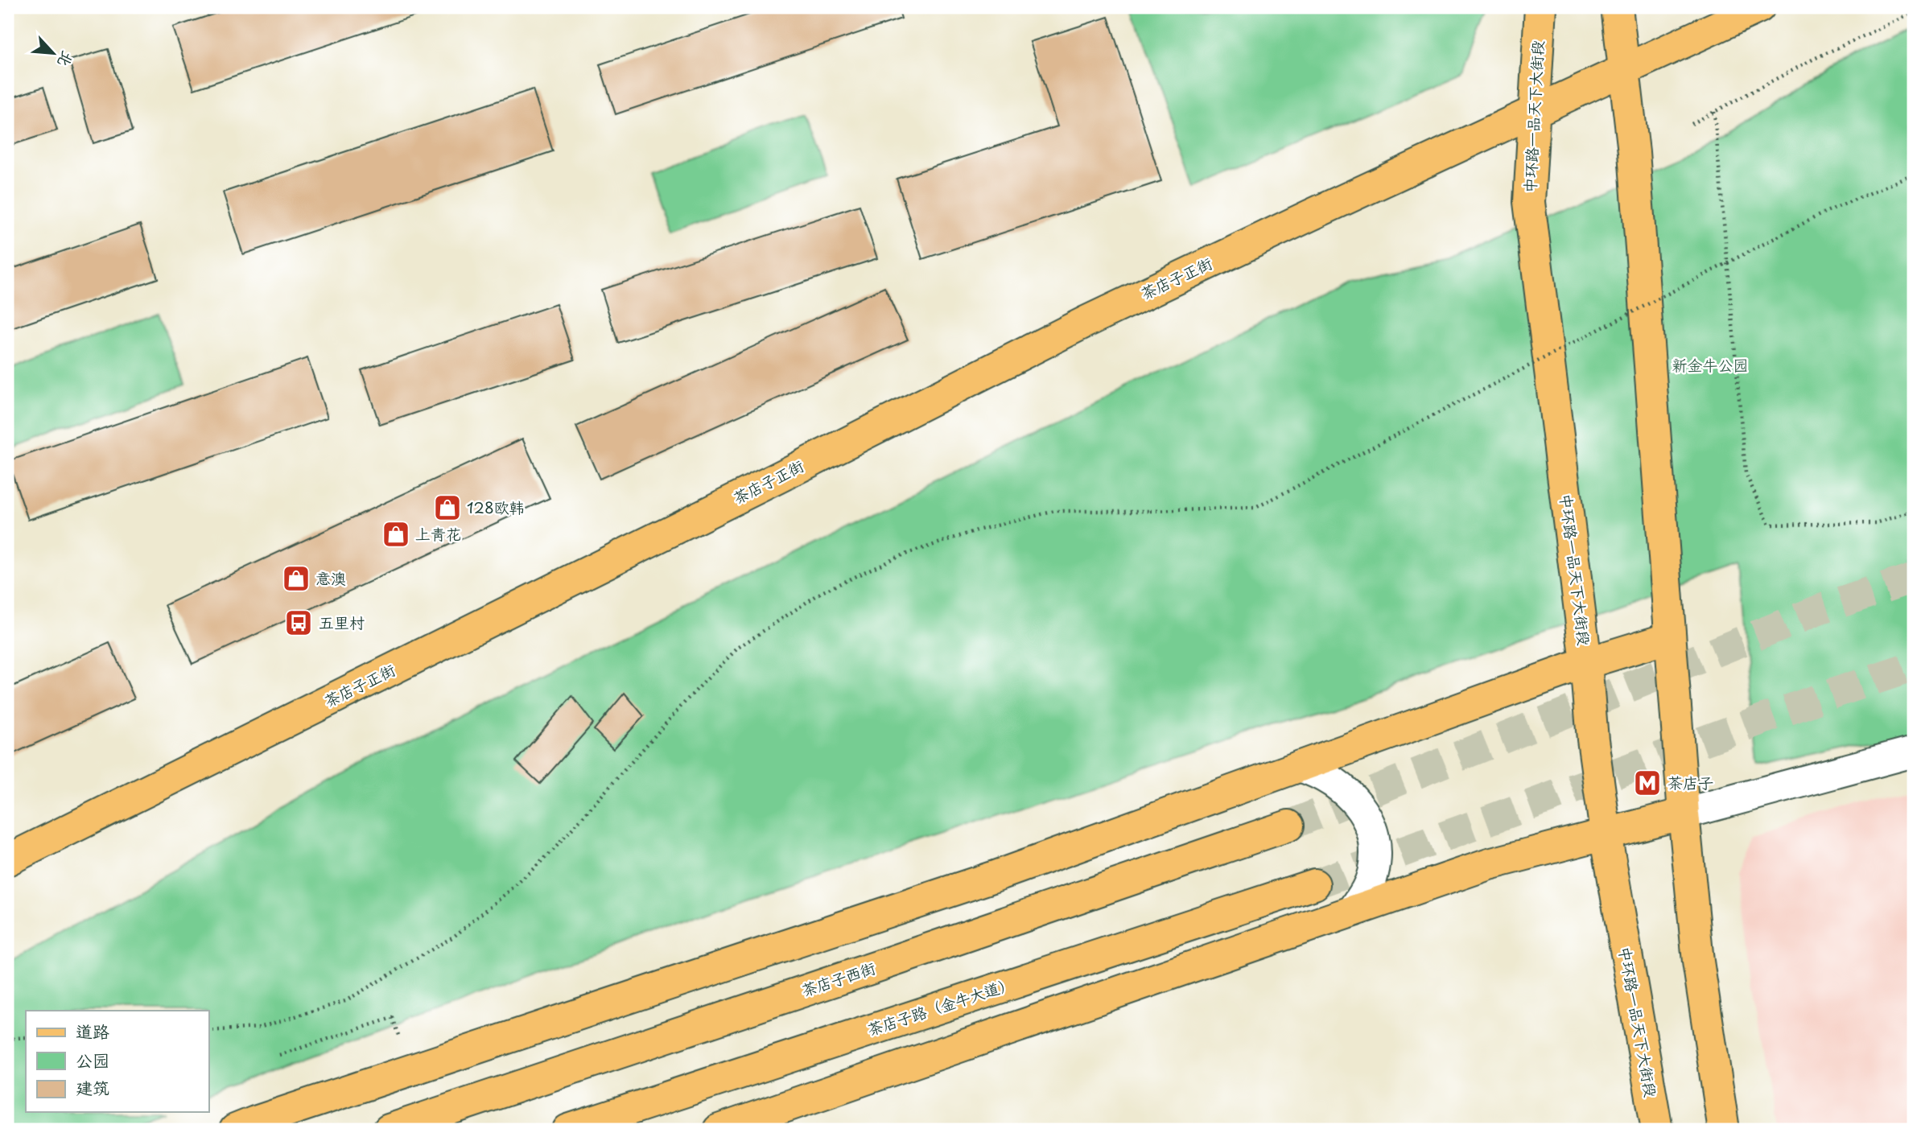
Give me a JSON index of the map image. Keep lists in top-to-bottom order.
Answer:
{
  "streets": {
    "main road": [
      "中环路一品天下大街段",
      "茶店子正街",
      "茶店子西街",
      "茶店子路（金牛大道）"
    ]
  },
  "crossings": [
    ["中环路一品天下大街段", "茶店子正街"]
  ],
  "parks": ["新金牛公园"],
  "places": {
    "shop": ["128欧韩", "上青花", "意澳"],
    "bus stop": ["五里村"],
    "metro station": ["茶店子"]
  },
  "legend": ["道路", "公园", "建筑"],
  "north": "bottom right"
}
